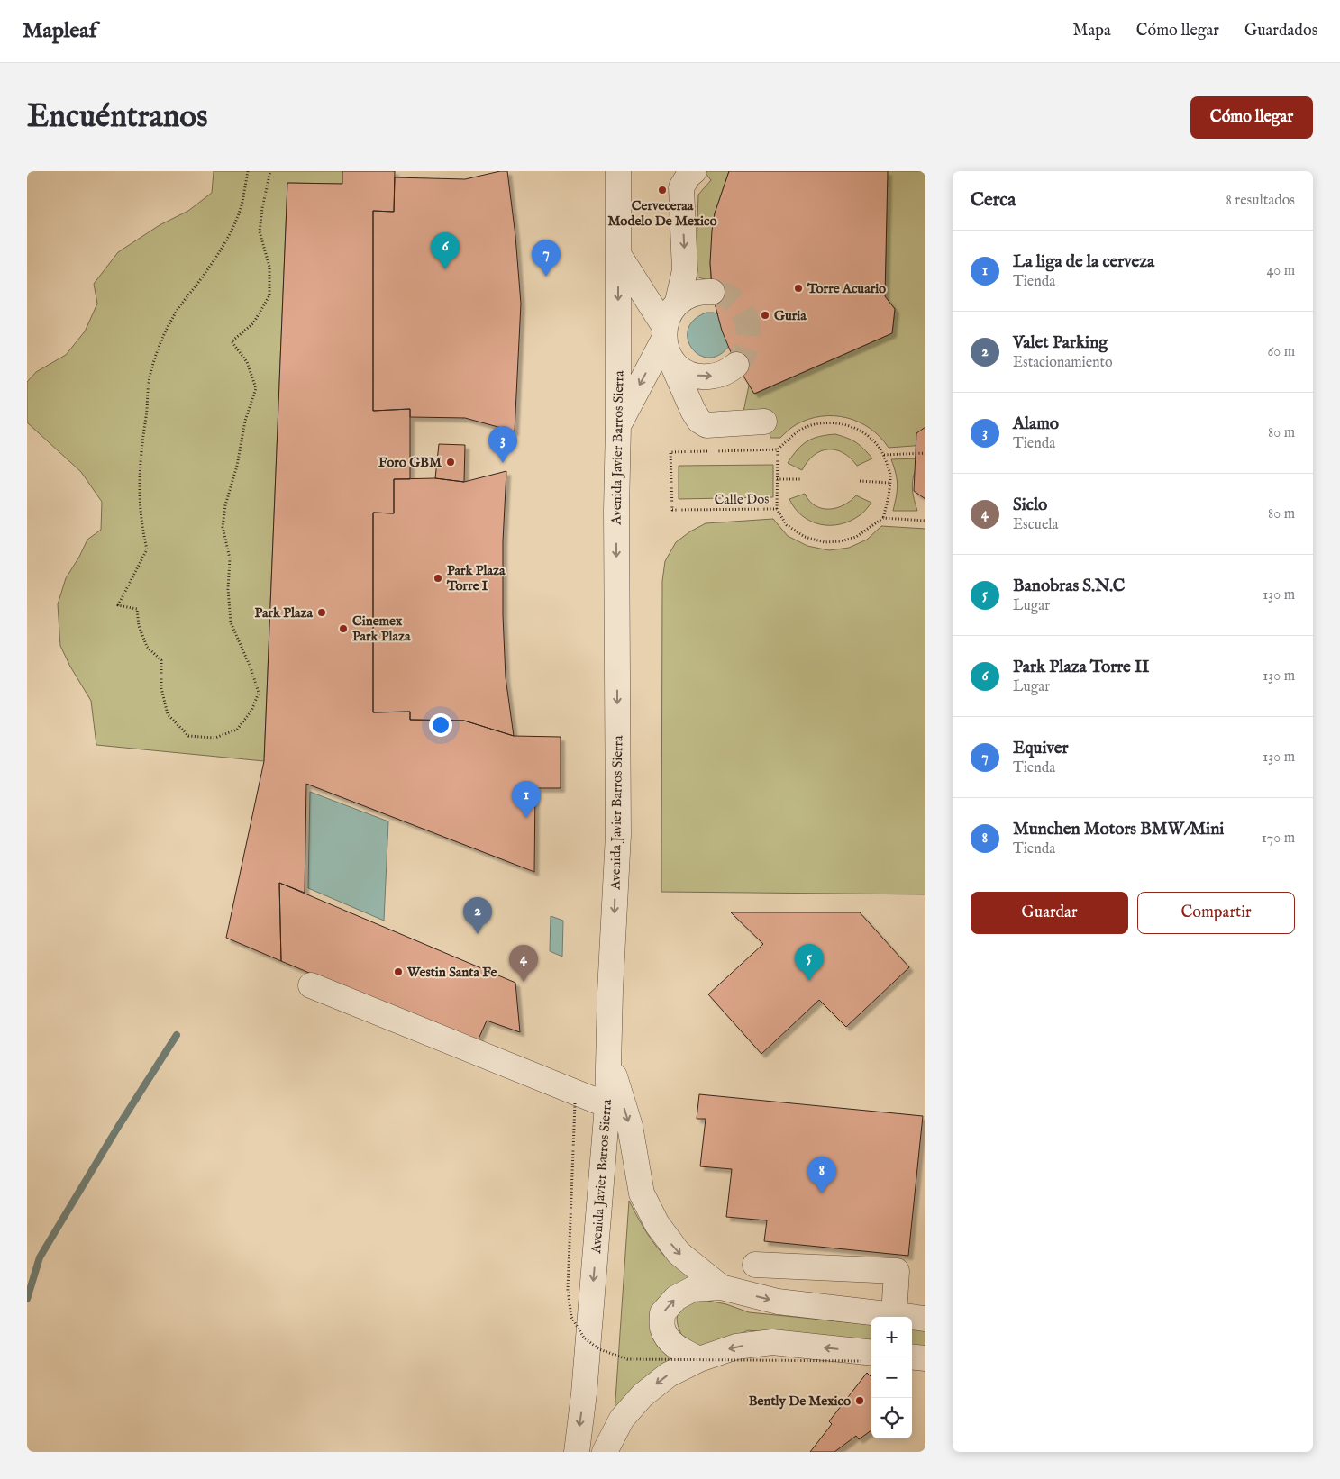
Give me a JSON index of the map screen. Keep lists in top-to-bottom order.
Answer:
{
  "streets": {
    "street": ["Avenida Javier Barros Sierra"],
    "path": ["Calle Dos"]
  },
  "one_way": ["Avenida Javier Barros Sierra"],
  "places": [
    "Cerveceraa Modelo De Mexico",
    "Torre Acuario",
    "Guria",
    "Foro GBM",
    "Park Plaza Torre I",
    "Park Plaza",
    "Cinemex Park Plaza",
    "Westin Santa Fe",
    "Bently De Mexico"
  ],
  "page": {
    "header": "Mapleaf",
    "nav": ["Mapa", "Cómo llegar", "Guardados"],
    "buttons": [
      "Cómo llegar",
      ["Guardar", "Compartir"]
    ],
    "title": "Encuéntranos",
    "heading": ["Cerca", "8 resultados"],
    "list": [
      {
        "mark": "1",
        "name": "La liga de la cerveza",
        "note": "Tienda",
        "value": "40 m"
      },
      {
        "mark": "2",
        "name": "Valet Parking",
        "note": "Estacionamiento",
        "value": "60 m"
      },
      {
        "mark": "3",
        "name": "Alamo",
        "note": "Tienda",
        "value": "80 m"
      },
      {
        "mark": "4",
        "name": "Siclo",
        "note": "Escuela",
        "value": "80 m"
      },
      {
        "mark": "5",
        "name": "Banobras S.N.C",
        "note": "Lugar",
        "value": "130 m"
      },
      {
        "mark": "6",
        "name": "Park Plaza Torre II",
        "note": "Lugar",
        "value": "130 m"
      },
      {
        "mark": "7",
        "name": "Equiver",
        "note": "Tienda",
        "value": "130 m"
      },
      {
        "mark": "8",
        "name": "Munchen Motors BMW/Mini",
        "note": "Tienda",
        "value": "170 m"
      }
    ],
    "pins": [
      "6",
      "7",
      "3",
      "1",
      "2",
      "5",
      "4",
      "8"
    ],
    "map_buttons": ["+", "−"]
  }
}
